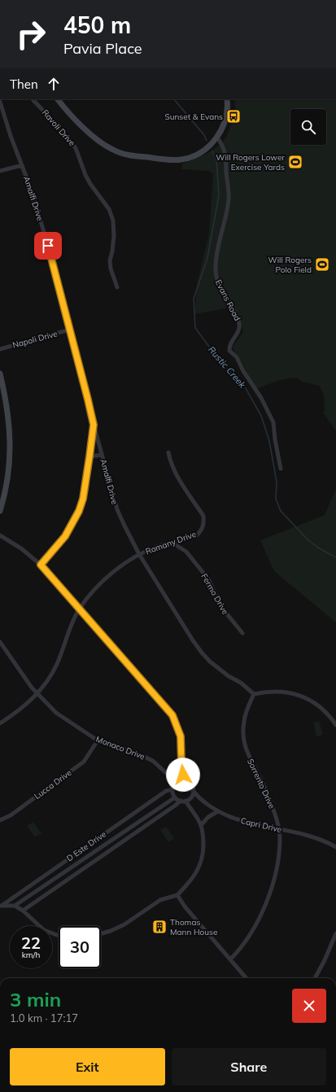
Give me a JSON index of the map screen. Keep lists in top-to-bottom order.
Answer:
{
  "streets": {
    "street": [
      "Ravoli Drive",
      "Amalfi Drive",
      "Evans Road",
      "Napoli Drive",
      "Romany Drive",
      "Fermo Drive",
      "Monaco Drive",
      "Sorrento Drive",
      "Lucca Drive",
      "Capri Drive",
      "D Este Drive"
    ]
  },
  "crossings": [
    ["Amalfi Drive", "Napoli Drive"],
    ["Amalfi Drive", "Romany Drive"],
    ["Amalfi Drive", "Sorrento Drive"],
    ["Romany Drive", "Fermo Drive"],
    ["Romany Drive", "Monaco Drive"],
    ["Monaco Drive", "Lucca Drive"],
    ["Monaco Drive", "Capri Drive"],
    ["Monaco Drive", "D Este Drive"],
    ["Sorrento Drive", "Capri Drive"],
    ["Capri Drive", "D Este Drive"]
  ],
  "water": ["Rustic Creek"],
  "places": {
    "bus stop": ["Sunset & Evans"],
    "sports": ["Will Rogers Lower Exercise Yards", "Will Rogers Polo Field"],
    "building": ["Thomas Mann House"]
  },
  "page": {
    "turn": ["450 m", "Pavia Place"],
    "then": "Then",
    "speed": "22 km/h",
    "limit": "30",
    "heading": ["3 min", "1.0 km · 17:17"],
    "buttons": ["Exit", "Share"]
  }
}
